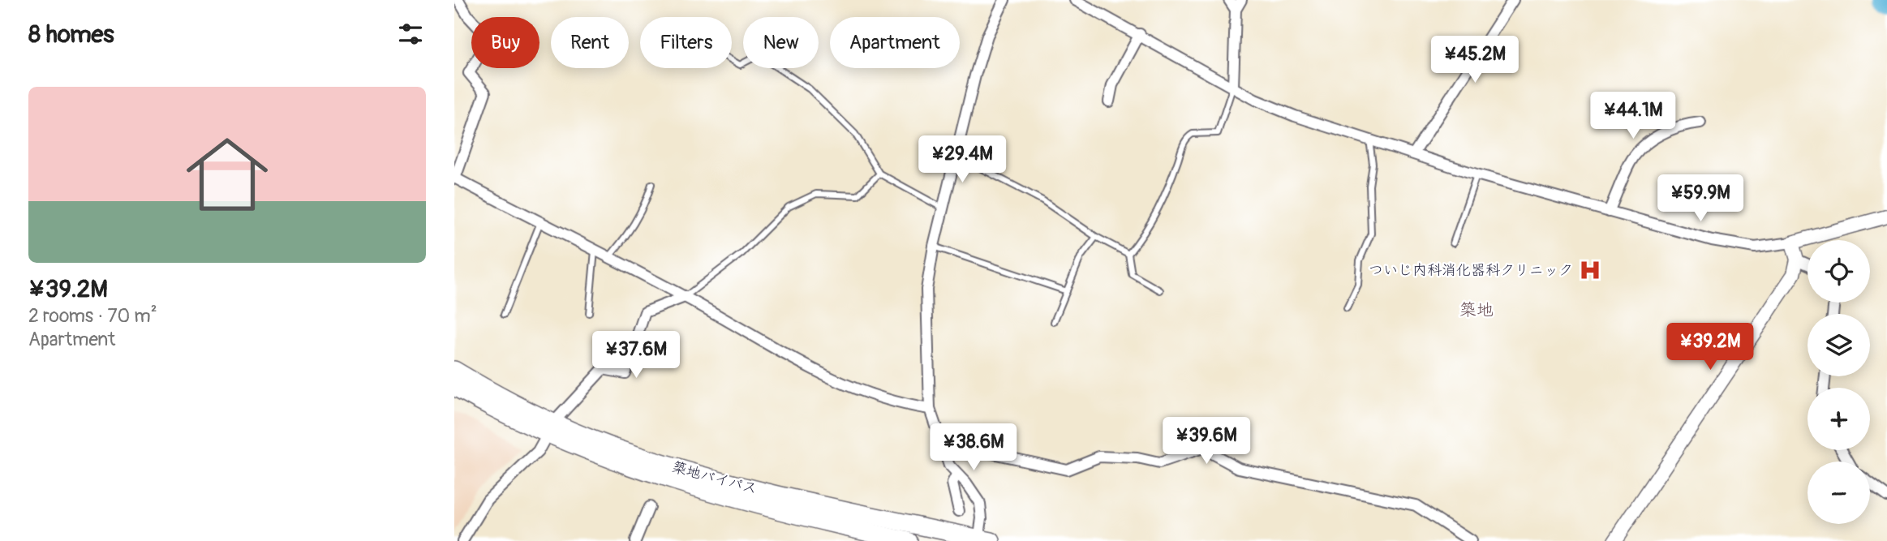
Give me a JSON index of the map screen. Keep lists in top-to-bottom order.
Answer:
{
  "streets": {
    "highway": ["築地バイパス"]
  },
  "districts": ["築地"],
  "places": {
    "hospital": ["ついじ内科消化器科クリニック"]
  },
  "page": {
    "heading": "8 homes",
    "chip": [
      "Buy",
      "Rent",
      "Filters",
      "New",
      "Apartment"
    ],
    "price": [
      "¥45.2M",
      "¥44.1M",
      "¥29.4M",
      "¥59.9M",
      "¥39.2M",
      "¥37.6M",
      "¥39.6M",
      "¥38.6M"
    ],
    "list": [
      {
        "name": "¥39.2M",
        "note": "2 rooms · 70 m² · Apartment"
      }
    ],
    "map_buttons": ["+", "−"]
  }
}
